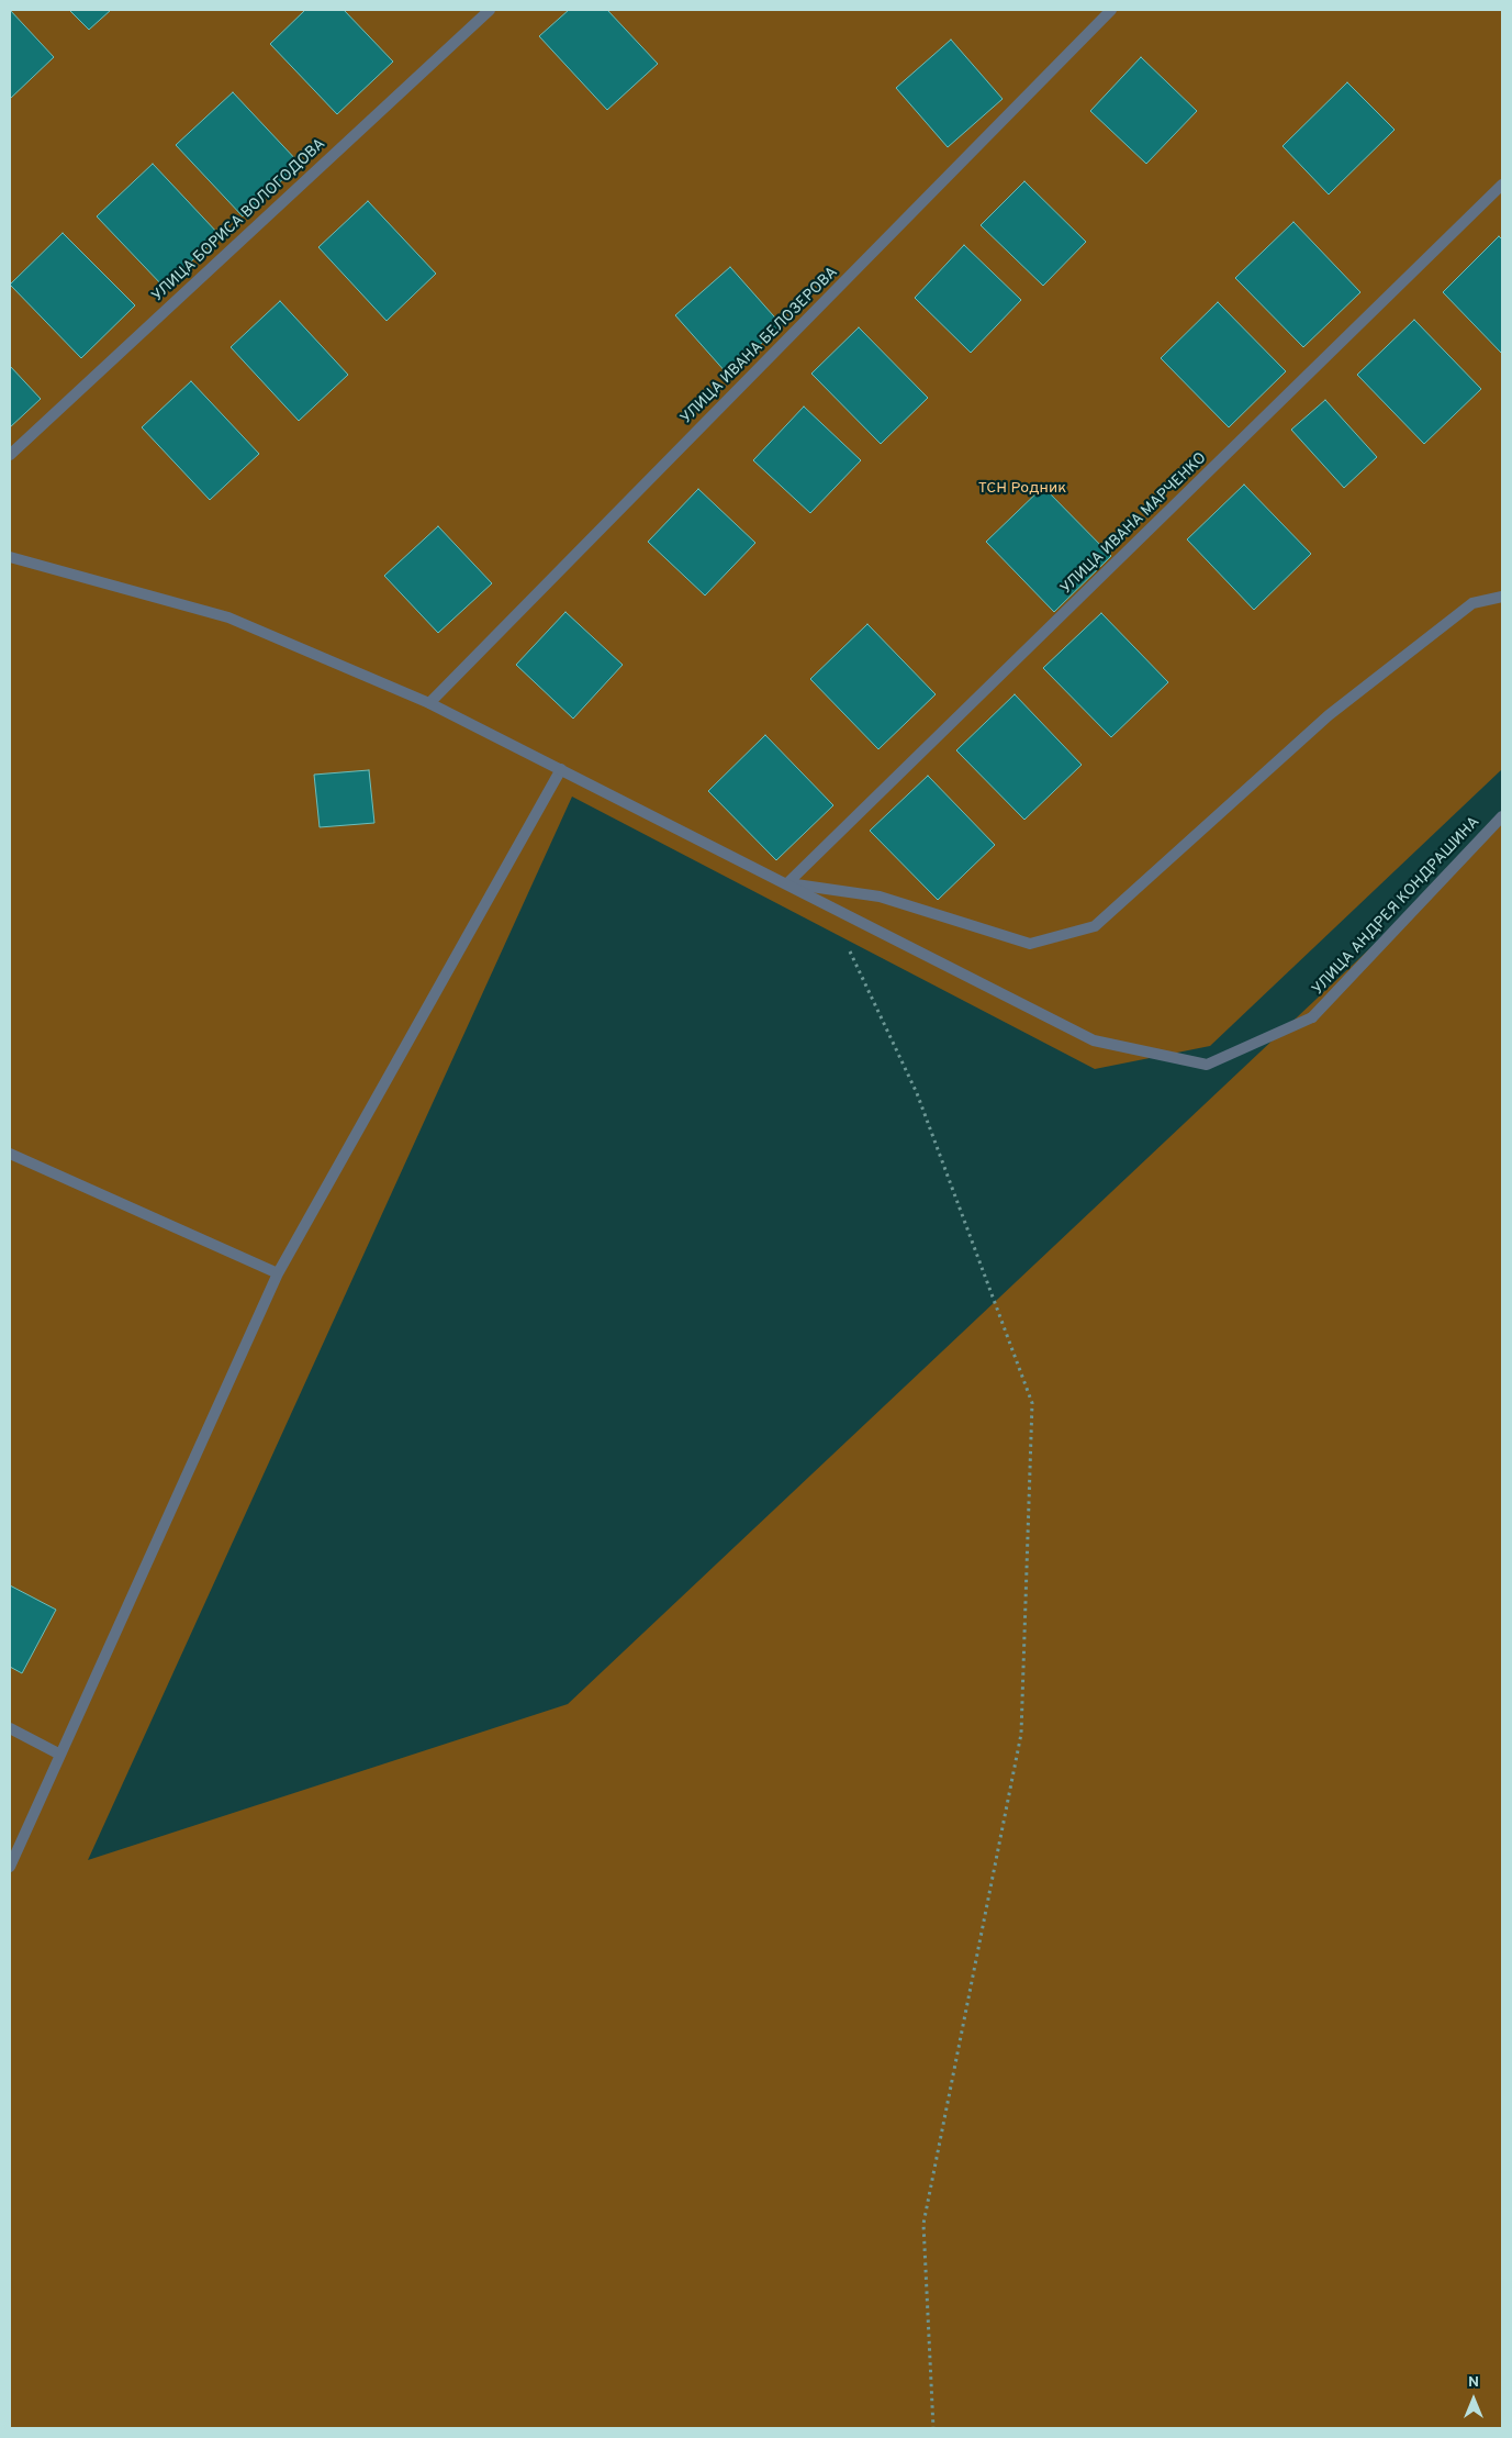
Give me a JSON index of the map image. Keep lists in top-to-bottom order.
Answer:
{
  "streets": {
    "street": [
      "УЛИЦА БОРИСА ВОЛОГОДОВА",
      "УЛИЦА ИВАНА БЕЛОЗЕРОВА",
      "УЛИЦА ИВАНА МАРЧЕНКО",
      "УЛИЦА АНДРЕЯ КОНДРАШИНА"
    ]
  },
  "parks": ["ТСН Родник"],
  "north": "top"
}
